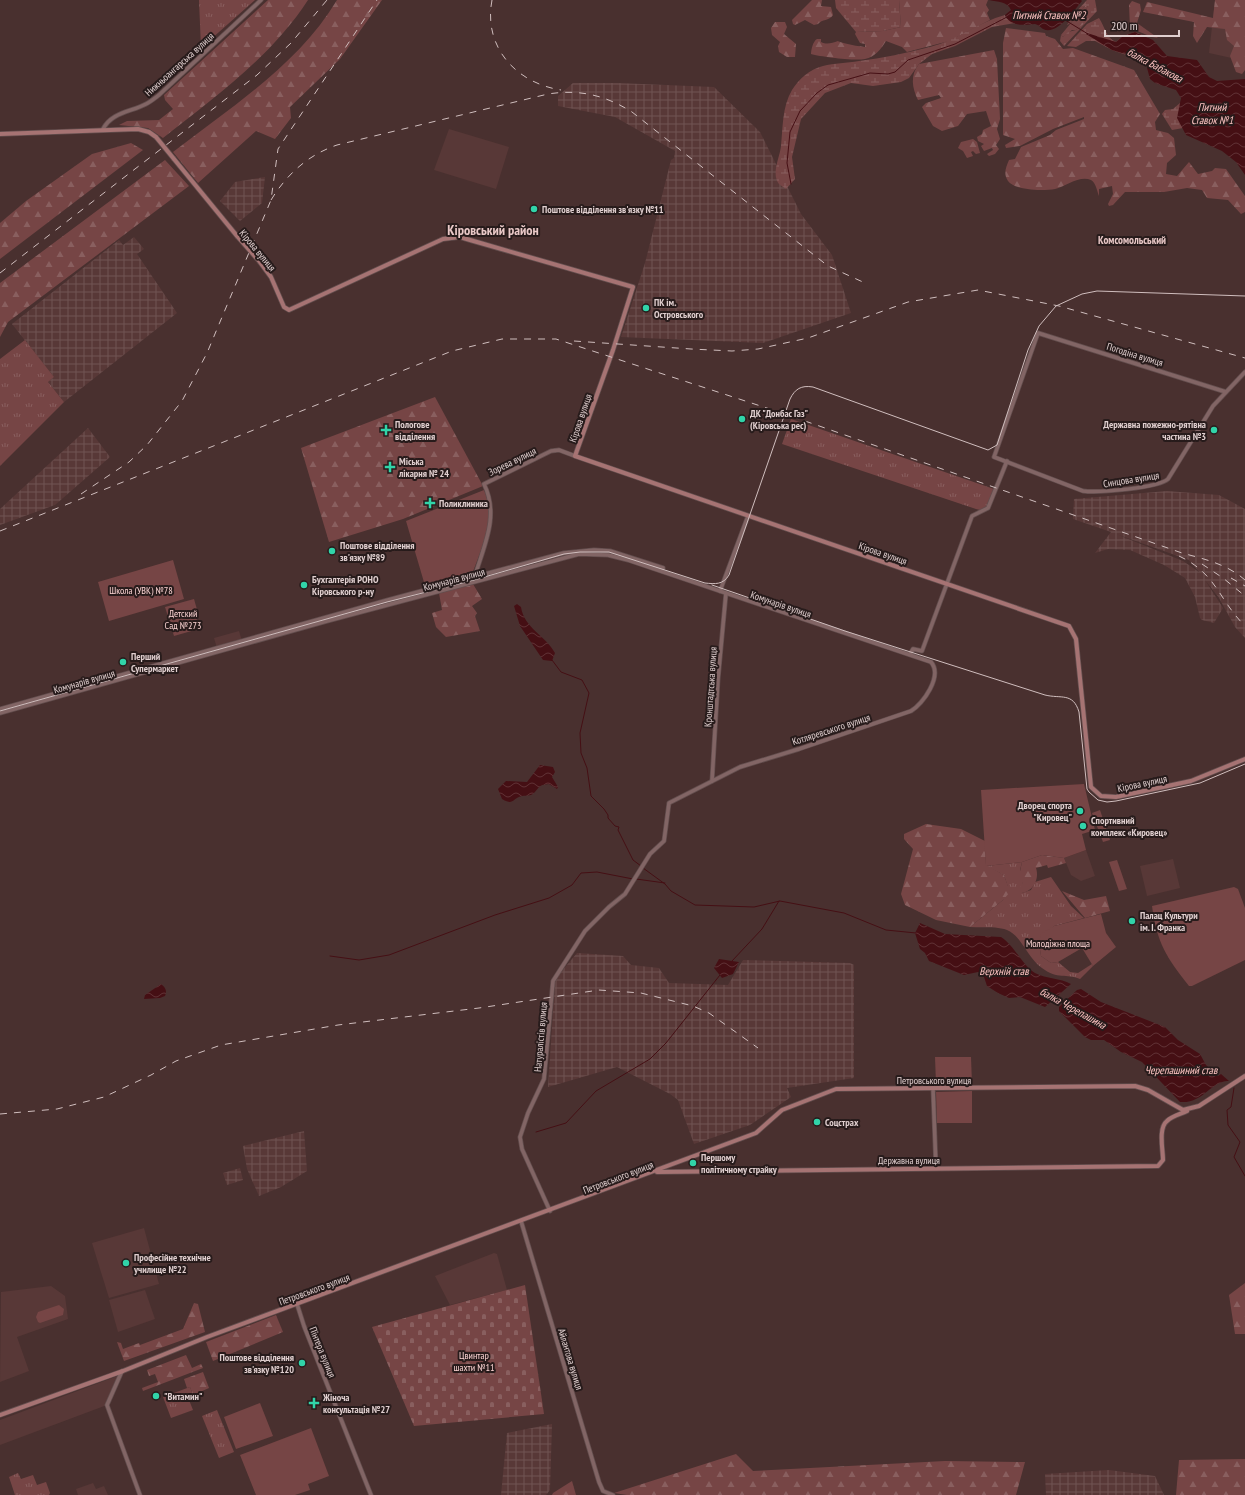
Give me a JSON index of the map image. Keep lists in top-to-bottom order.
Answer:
{
  "streets": {
    "main road": ["Кірова вулиця", "Петровського вулиця", "Державна вулиця"],
    "street": [
      "Нижньоангарська вулиця",
      "Погодіна вулиця",
      "Зорева вулиця",
      "Синцова вулиця",
      "Комунарів вулиця",
      "Кронштадтська вулиця",
      "Котляревського вулиця",
      "Натуралістів вулиця",
      "Пінтера вулиця",
      "Айлантова вулиця"
    ]
  },
  "crossings": [
    ["Нижньоангарська вулиця", "Кірова вулиця"],
    ["Кірова вулиця", "Зорева вулиця"],
    ["Погодіна вулиця", "Синцова вулиця"],
    ["Зорева вулиця", "Комунарів вулиця"],
    ["Комунарів вулиця", "Кронштадтська вулиця"],
    ["Комунарів вулиця", "Котляревського вулиця"],
    ["Кронштадтська вулиця", "Котляревського вулиця"],
    ["Котляревського вулиця", "Натуралістів вулиця"],
    ["Натуралістів вулиця", "Петровського вулиця"],
    ["Петровського вулиця", "Державна вулиця"],
    ["Петровського вулиця", "Пінтера вулиця"],
    ["Петровського вулиця", "Айлантова вулиця"]
  ],
  "districts": ["Кіровський район", "Комсомольський"],
  "water": [
    "Питний Ставок №2",
    "балка Бабакова",
    "Питний Ставок №1",
    "Верхній став",
    "балка Черепашина",
    "Черепашиний став"
  ],
  "parks": [
    "Школа (УВК) №78",
    "Детский Сад №273",
    "Молодіжна площа",
    "Цвинтар шахти №11"
  ],
  "places": {
    "other": [
      "Поштове відділення зв'язку №11",
      "ПК ім. Островського",
      "ДК \"Донбас Газ\" (Кіровська рес)",
      "Державна пожежно-рятівна частина №3",
      "Поштове відділення зв'язку №89",
      "Бухгалтерія РОНО Кіровського р-ну",
      "Перший Супермаркет",
      "Дворец спорта \"Кировец\"",
      "Cпортивний комплекс «Кировец»",
      "Палац Культури ім. І. Франка",
      "Соцстрах",
      "Першому політичному страйку",
      "Професійне технічне училище №22",
      "Поштове відділення зв'язку №120",
      "\"Витамин\""
    ],
    "health": [
      "Пологове відділення",
      "Міська лікарня № 24",
      "Поликлиника",
      "Жіноча консультація №27"
    ]
  },
  "scale_bar": "200 m"
}
